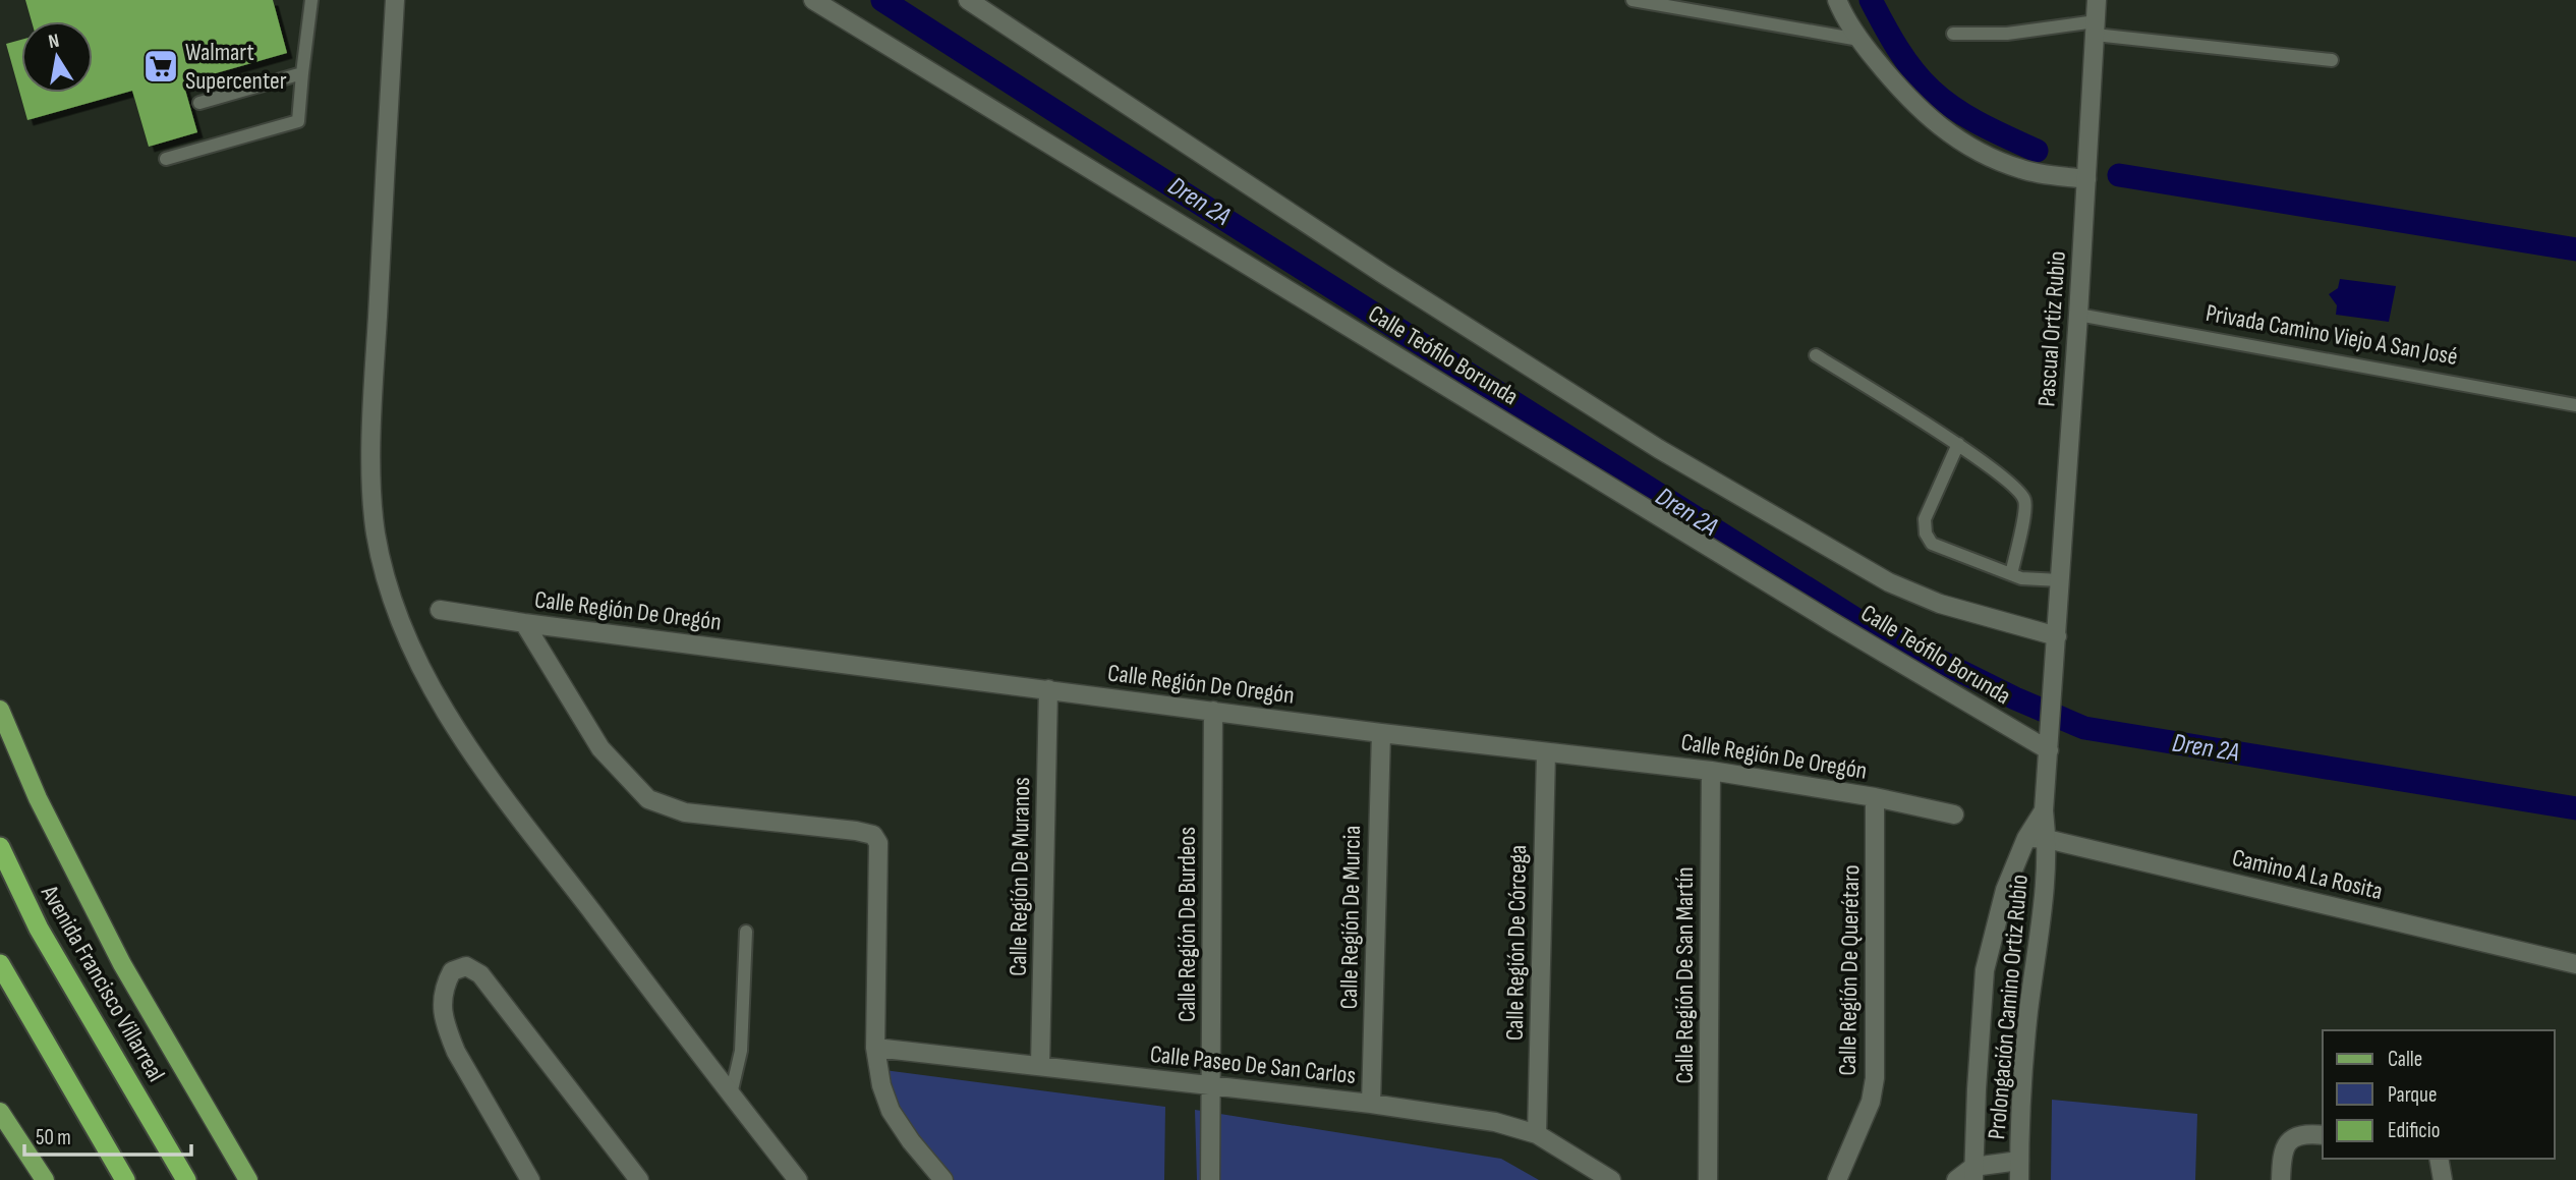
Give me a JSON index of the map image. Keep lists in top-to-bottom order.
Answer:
{
  "streets": {
    "highway": ["Avenida Francisco Villarreal"],
    "street": [
      "Pascual Ortiz Rubio",
      "Calle Teófilo Borunda",
      "Calle Región De Oregón",
      "Camino A La Rosita",
      "Calle Región De Muranos",
      "Calle Región De Murcia",
      "Calle Región De Burdeos",
      "Calle Región De Córcega",
      "Calle Región De Querétaro",
      "Calle Región De San Martín",
      "Prolongación Camino Ortiz Rubio",
      "Calle Paseo De San Carlos"
    ],
    "lane": ["Privada Camino Viejo A San José"]
  },
  "crossings": [
    ["Pascual Ortiz Rubio", "Privada Camino Viejo A San José"],
    ["Pascual Ortiz Rubio", "Calle Teófilo Borunda"],
    ["Pascual Ortiz Rubio", "Prolongación Camino Ortiz Rubio"],
    ["Calle Teófilo Borunda", "Prolongación Camino Ortiz Rubio"],
    ["Calle Región De Oregón", "Calle Región De Muranos"],
    ["Calle Región De Oregón", "Calle Región De Murcia"],
    ["Calle Región De Oregón", "Calle Región De Burdeos"],
    ["Calle Región De Oregón", "Calle Región De Córcega"],
    ["Calle Región De Oregón", "Calle Región De Querétaro"],
    ["Calle Región De Oregón", "Calle Región De San Martín"],
    ["Camino A La Rosita", "Prolongación Camino Ortiz Rubio"],
    ["Calle Región De Muranos", "Calle Paseo De San Carlos"],
    ["Calle Región De Murcia", "Calle Paseo De San Carlos"],
    ["Calle Región De Burdeos", "Calle Paseo De San Carlos"],
    ["Calle Región De Córcega", "Calle Paseo De San Carlos"]
  ],
  "water": ["Dren 2A"],
  "places": {
    "supermarket": ["Walmart Supercenter"]
  },
  "legend": ["Calle", "Parque", "Edificio"],
  "scale_bar": "50 m",
  "north": "top"
}
